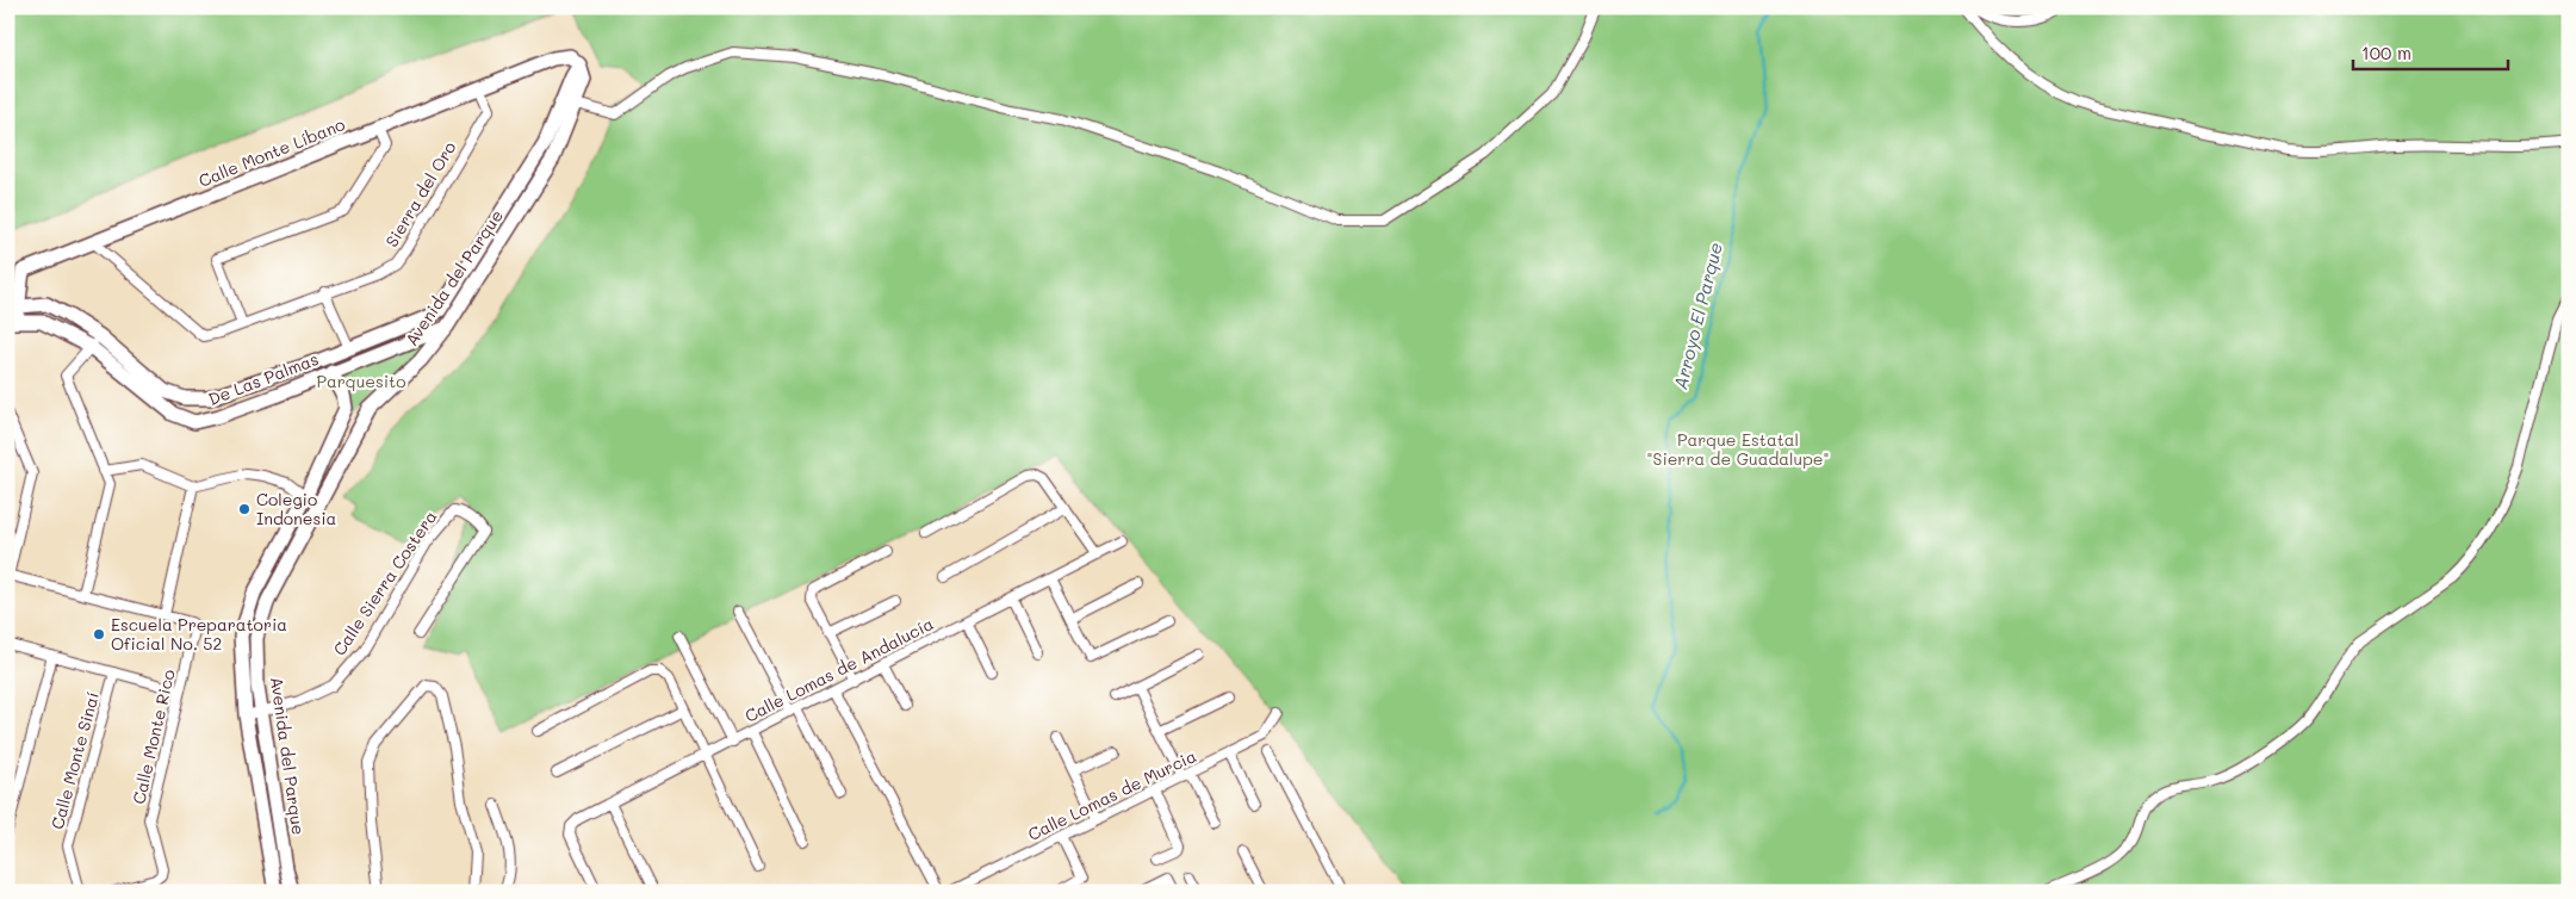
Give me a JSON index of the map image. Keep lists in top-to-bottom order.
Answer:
{
  "streets": {
    "street": [
      "Calle Monte Líbano",
      "Sierra del Oro",
      "Avenida del Parque",
      "De Las Palmas",
      "Calle Sierra Costera",
      "Calle Lomas de Andalucía",
      "Calle Monte Rico",
      "Calle Monte Sinaí",
      "Calle Lomas de Murcia"
    ]
  },
  "crossings": [
    ["Calle Monte Líbano", "Sierra del Oro"],
    ["Calle Monte Líbano", "Avenida del Parque"],
    ["Calle Monte Líbano", "De Las Palmas"],
    ["Avenida del Parque", "De Las Palmas"],
    ["Avenida del Parque", "Calle Sierra Costera"]
  ],
  "water": ["Arroyo El Parque"],
  "parks": ["Parquesito", "Parque Estatal \"Sierra de Guadalupe\""],
  "places": ["Colegio Indonesia", "Escuela Preparatoria Oficial No. 52"],
  "scale_bar": "100 m"
}
